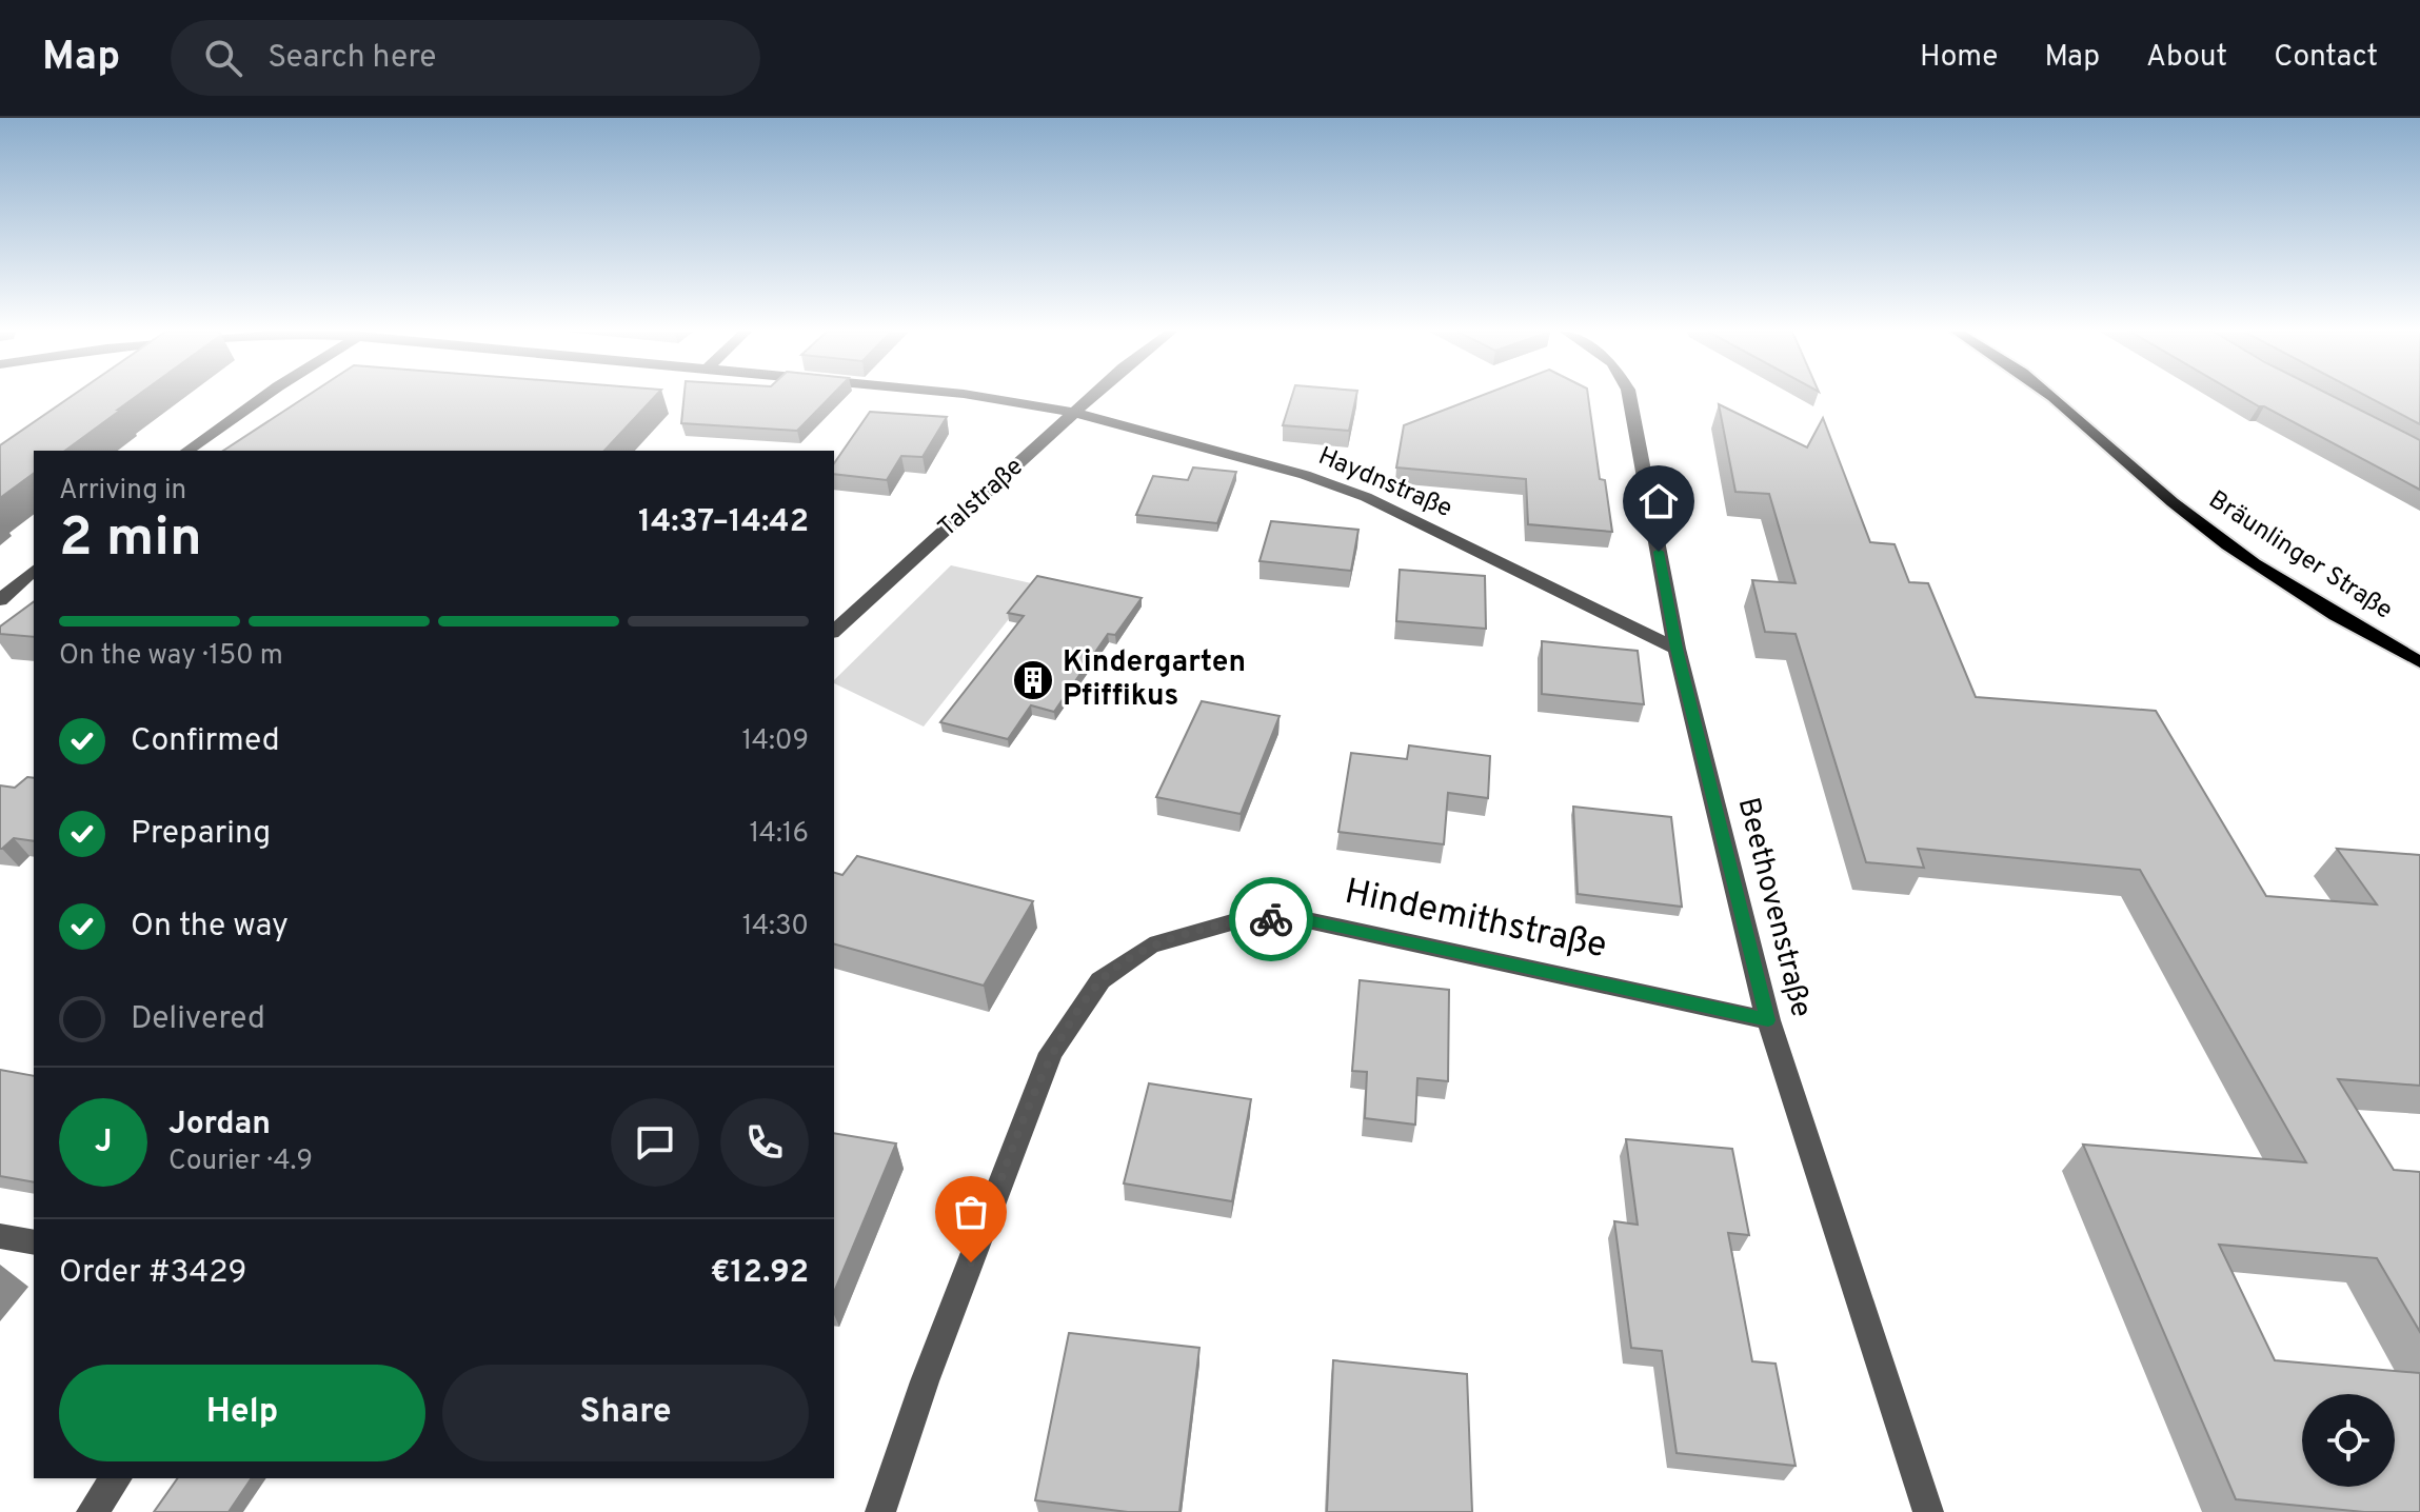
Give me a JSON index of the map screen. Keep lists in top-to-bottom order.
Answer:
{
  "streets": {
    "main road": ["Bräunlinger Straße"],
    "street": [
      "Haydnstraße",
      "Talstraße",
      "Beethovenstraße",
      "Hindemithstraße"
    ]
  },
  "crossings": [
    ["Haydnstraße", "Talstraße"],
    ["Haydnstraße", "Beethovenstraße"],
    ["Beethovenstraße", "Hindemithstraße"]
  ],
  "places": {
    "building": ["Kindergarten Pfiffikus"]
  },
  "page": {
    "header": "Map",
    "search": "Search here",
    "nav": [
      "Home",
      "Map",
      "About",
      "Contact"
    ],
    "heading": ["2 min", "Arriving in", "14:37–14:42"],
    "panel": [
      "Jordan",
      "Courier · 4.9",
      "Order #3429",
      "€12.92"
    ],
    "bar": "On the way · 150 m",
    "list": [
      ["Confirmed", "14:09"],
      ["Preparing", "14:16"],
      ["On the way", "14:30"],
      "Delivered"
    ],
    "round": "J",
    "buttons": ["Help", "Share"]
  }
}
